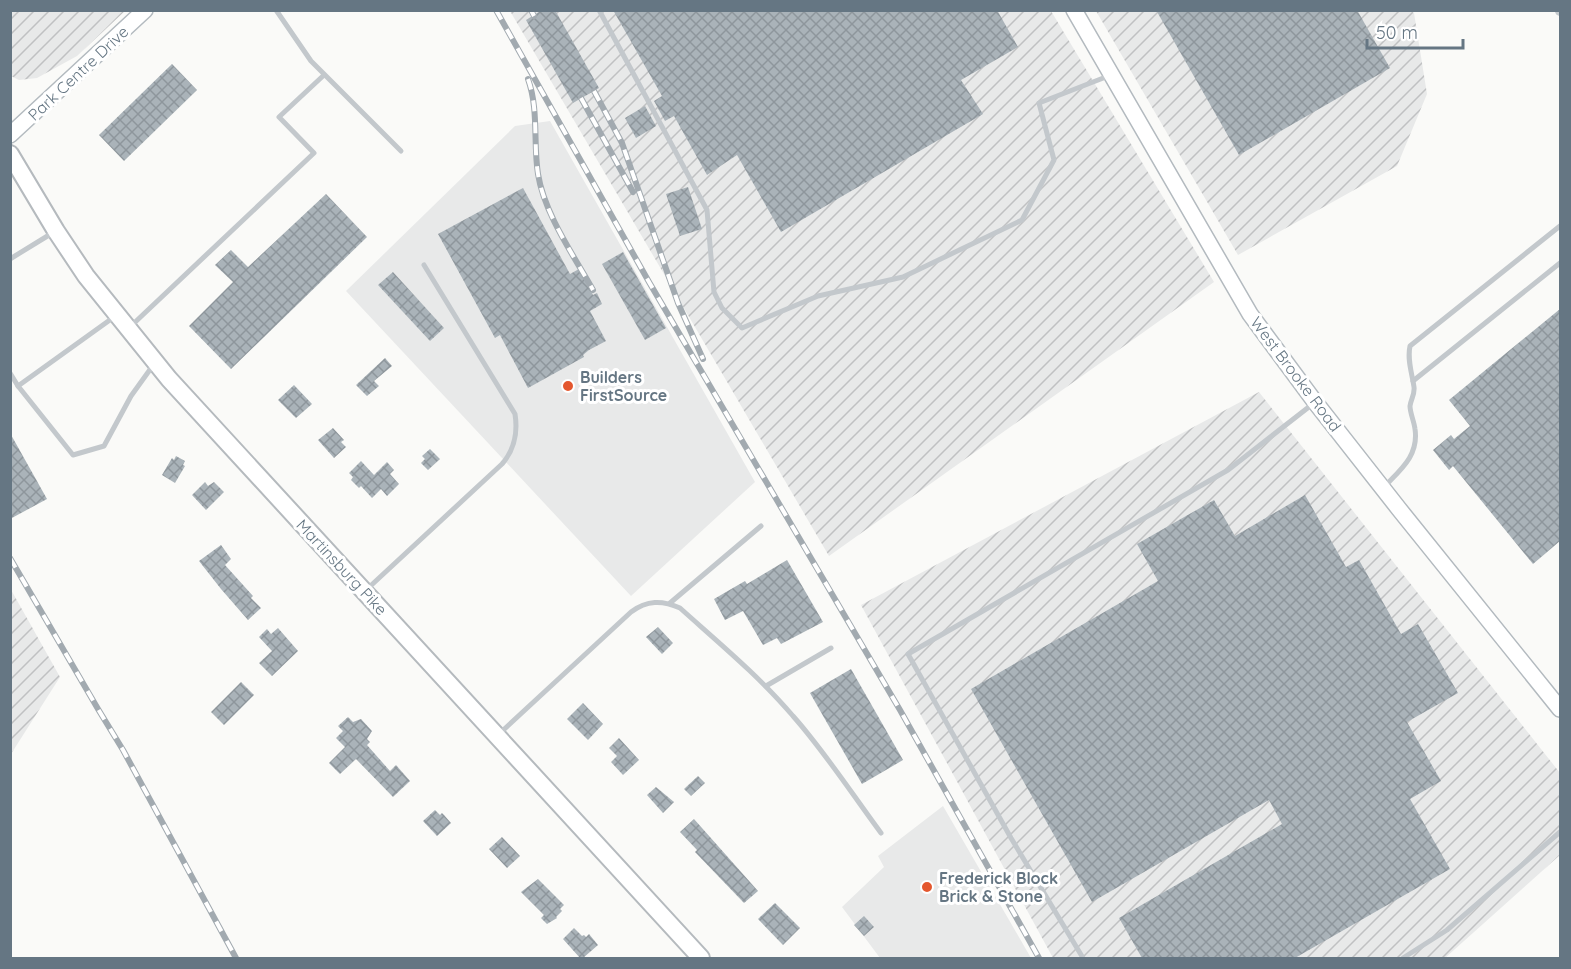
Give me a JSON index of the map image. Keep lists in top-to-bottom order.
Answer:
{
  "streets": {
    "main road": ["Martinsburg Pike"],
    "street": ["Park Centre Drive", "West Brooke Road"]
  },
  "places": ["Builders FirstSource", "Frederick Block Brick & Stone"],
  "scale_bar": "50 m"
}
